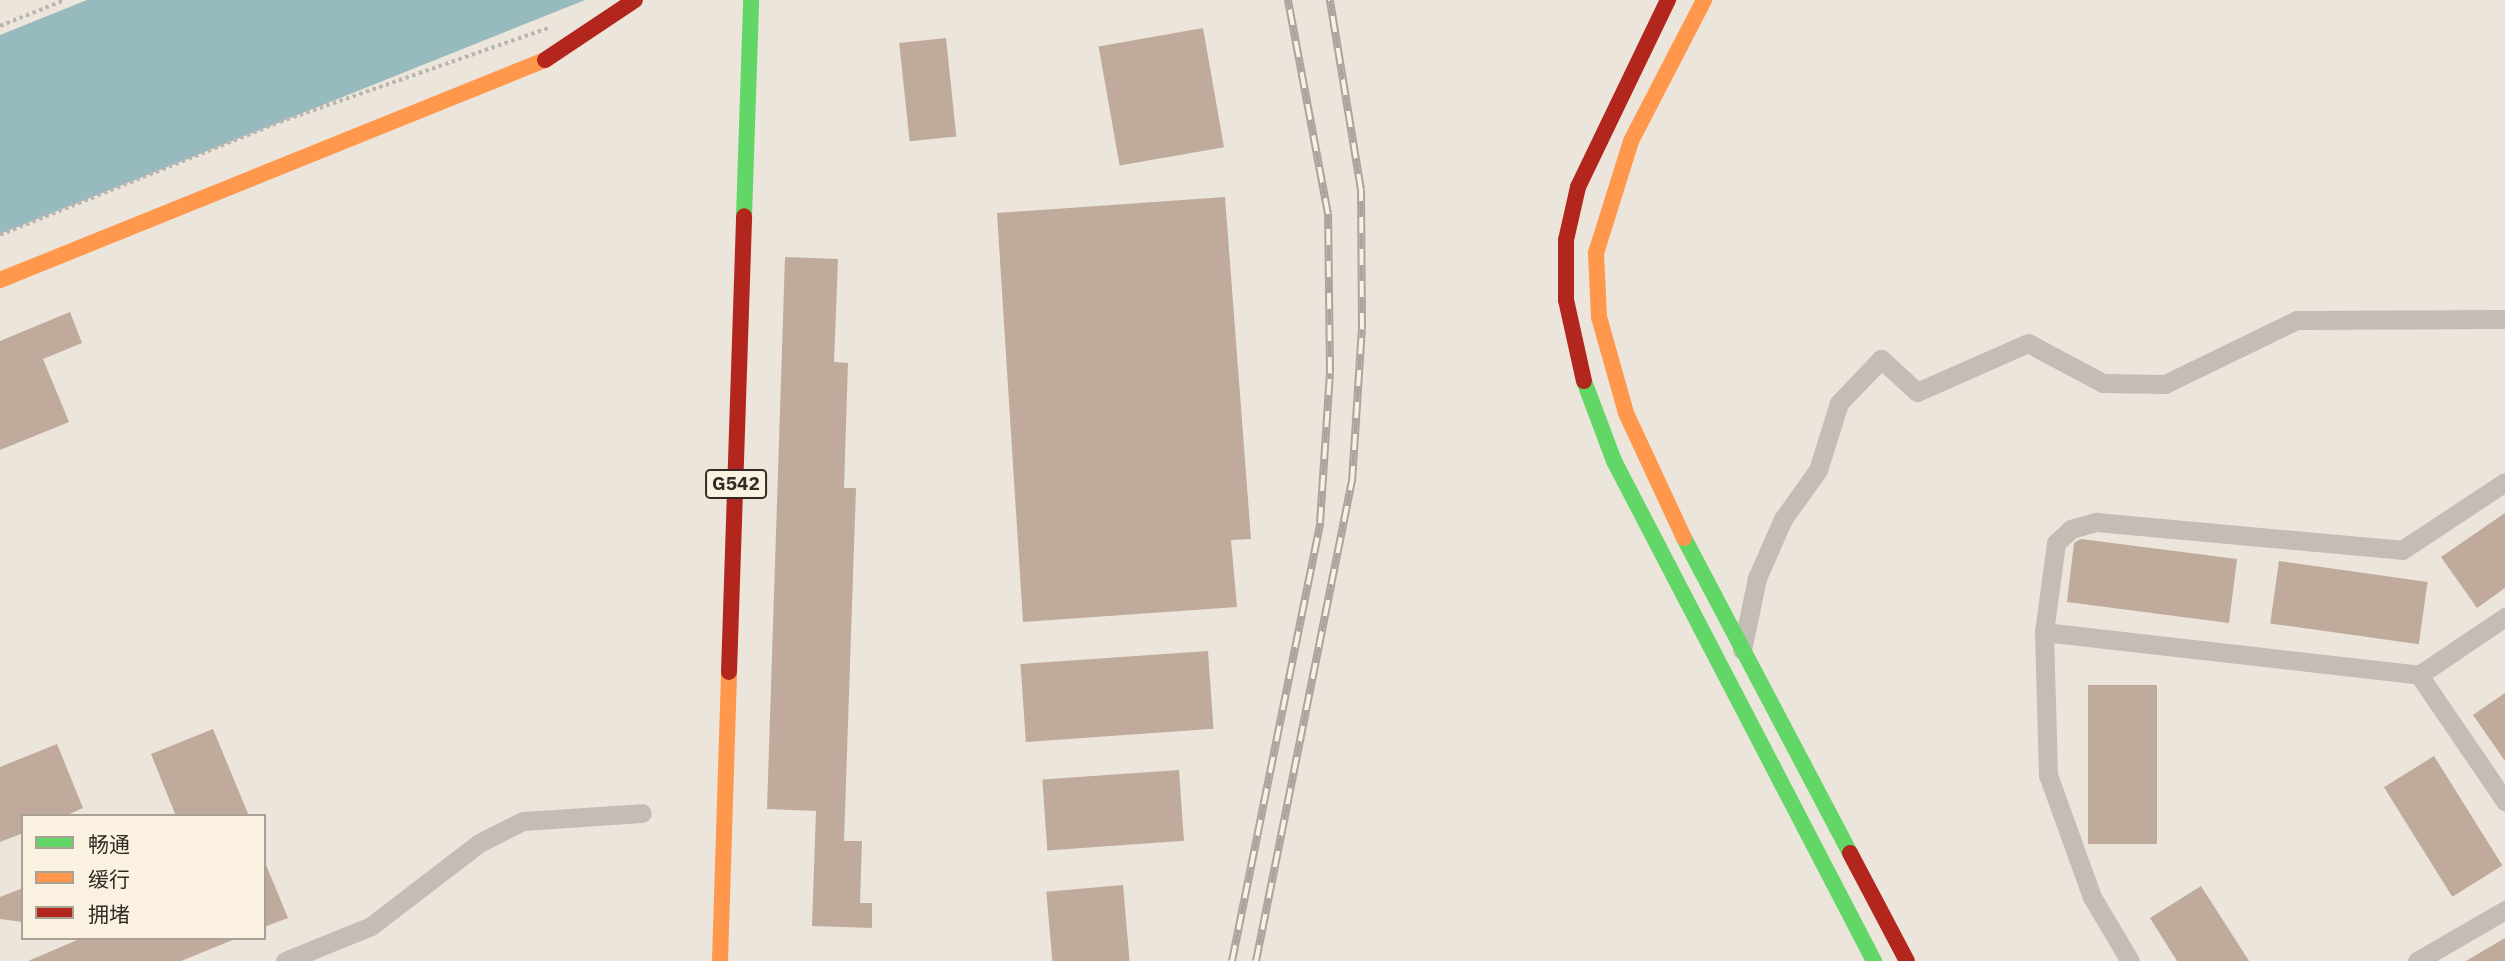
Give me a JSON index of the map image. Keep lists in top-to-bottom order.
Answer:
{
  "streets": {
    "main road": ["G542"]
  },
  "legend": ["畅通", "缓行", "拥堵"]
}
